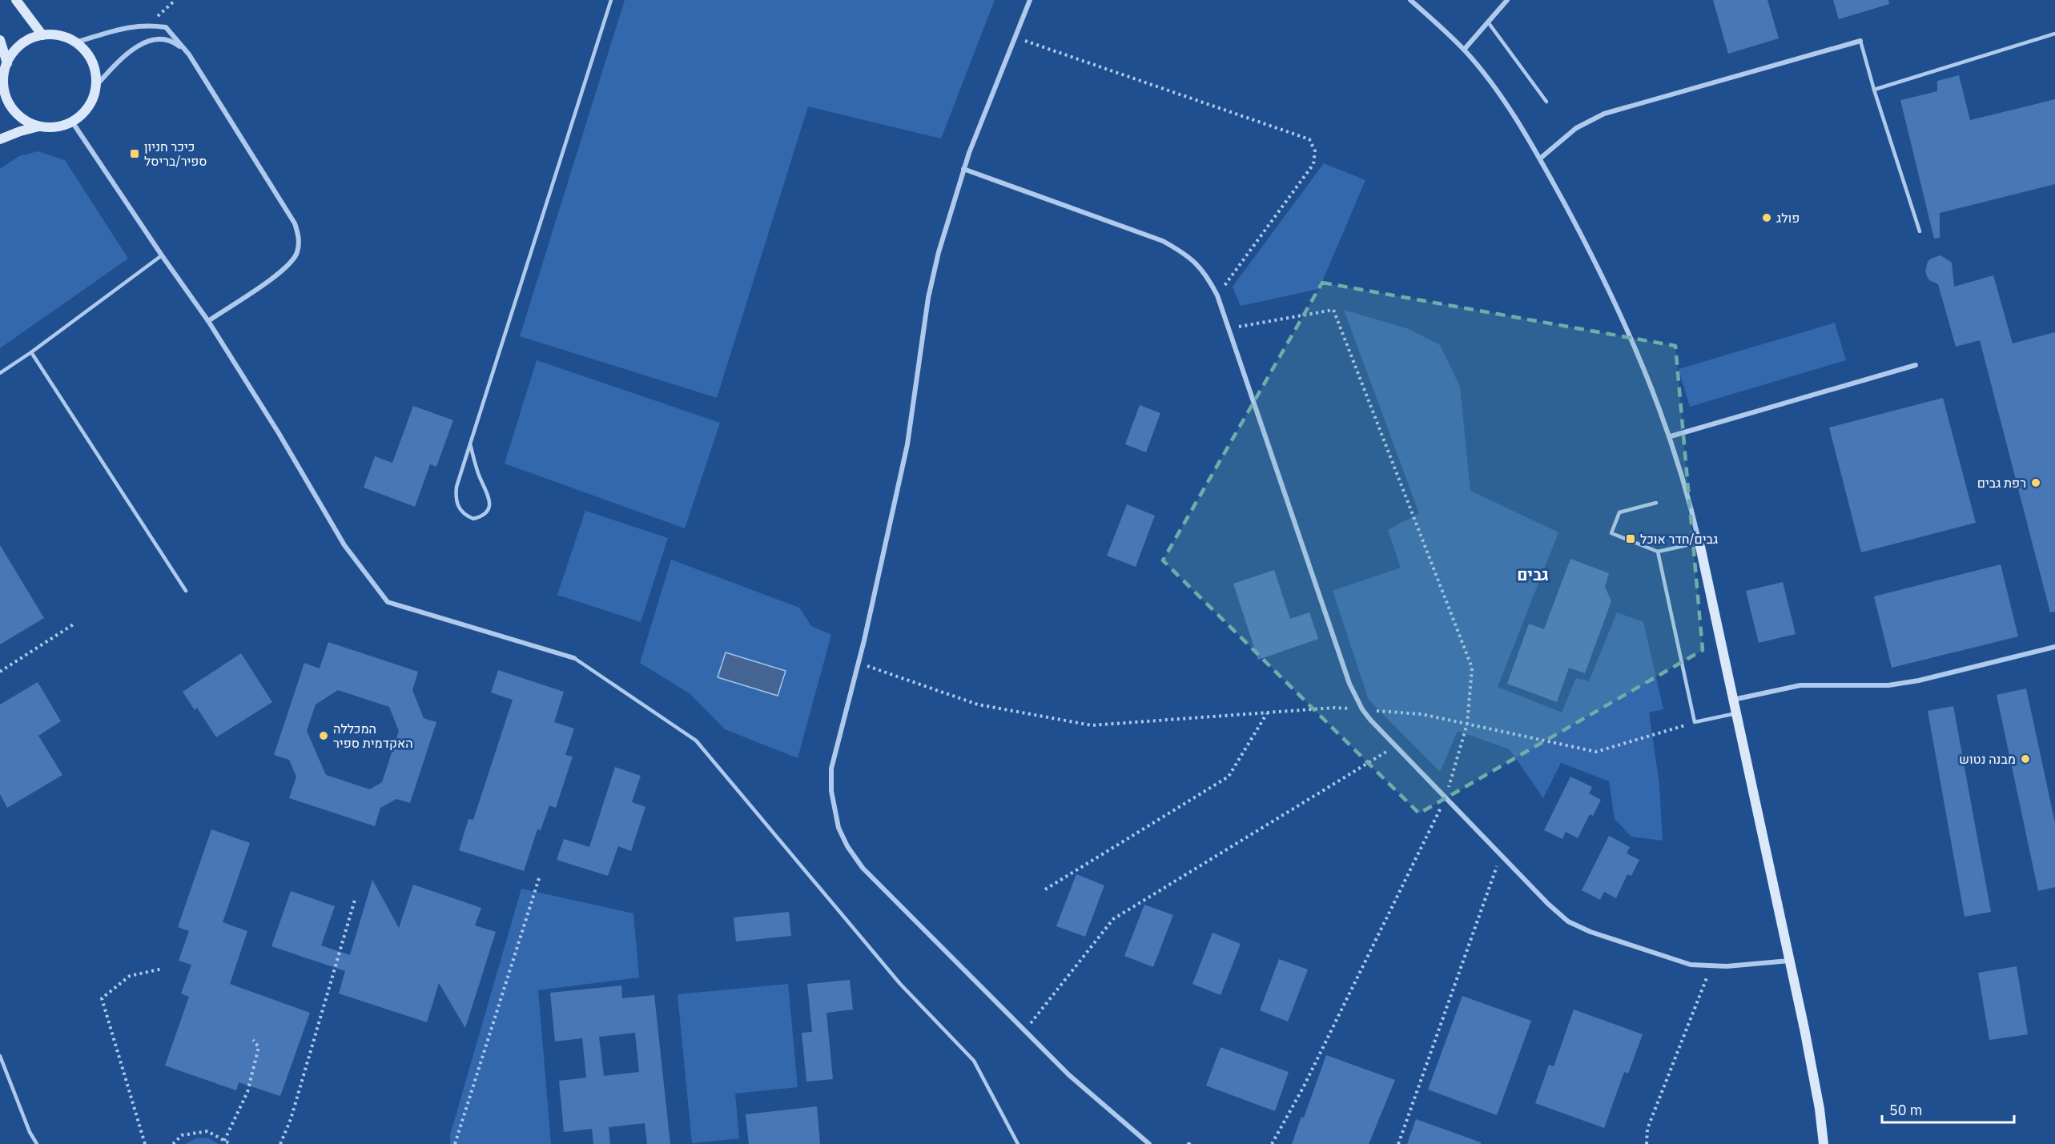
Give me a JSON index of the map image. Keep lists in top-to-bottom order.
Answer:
{
  "districts": ["גבים"],
  "places": {
    "transit": ["כיכר חניון ספיר/בריסל", "גבים/חדר אוכל"],
    "other": [
      "פולג",
      "רפת גבים",
      "המכללה האקדמית ספיר",
      "מבנה נטוש"
    ]
  },
  "scale_bar": "50 m"
}
